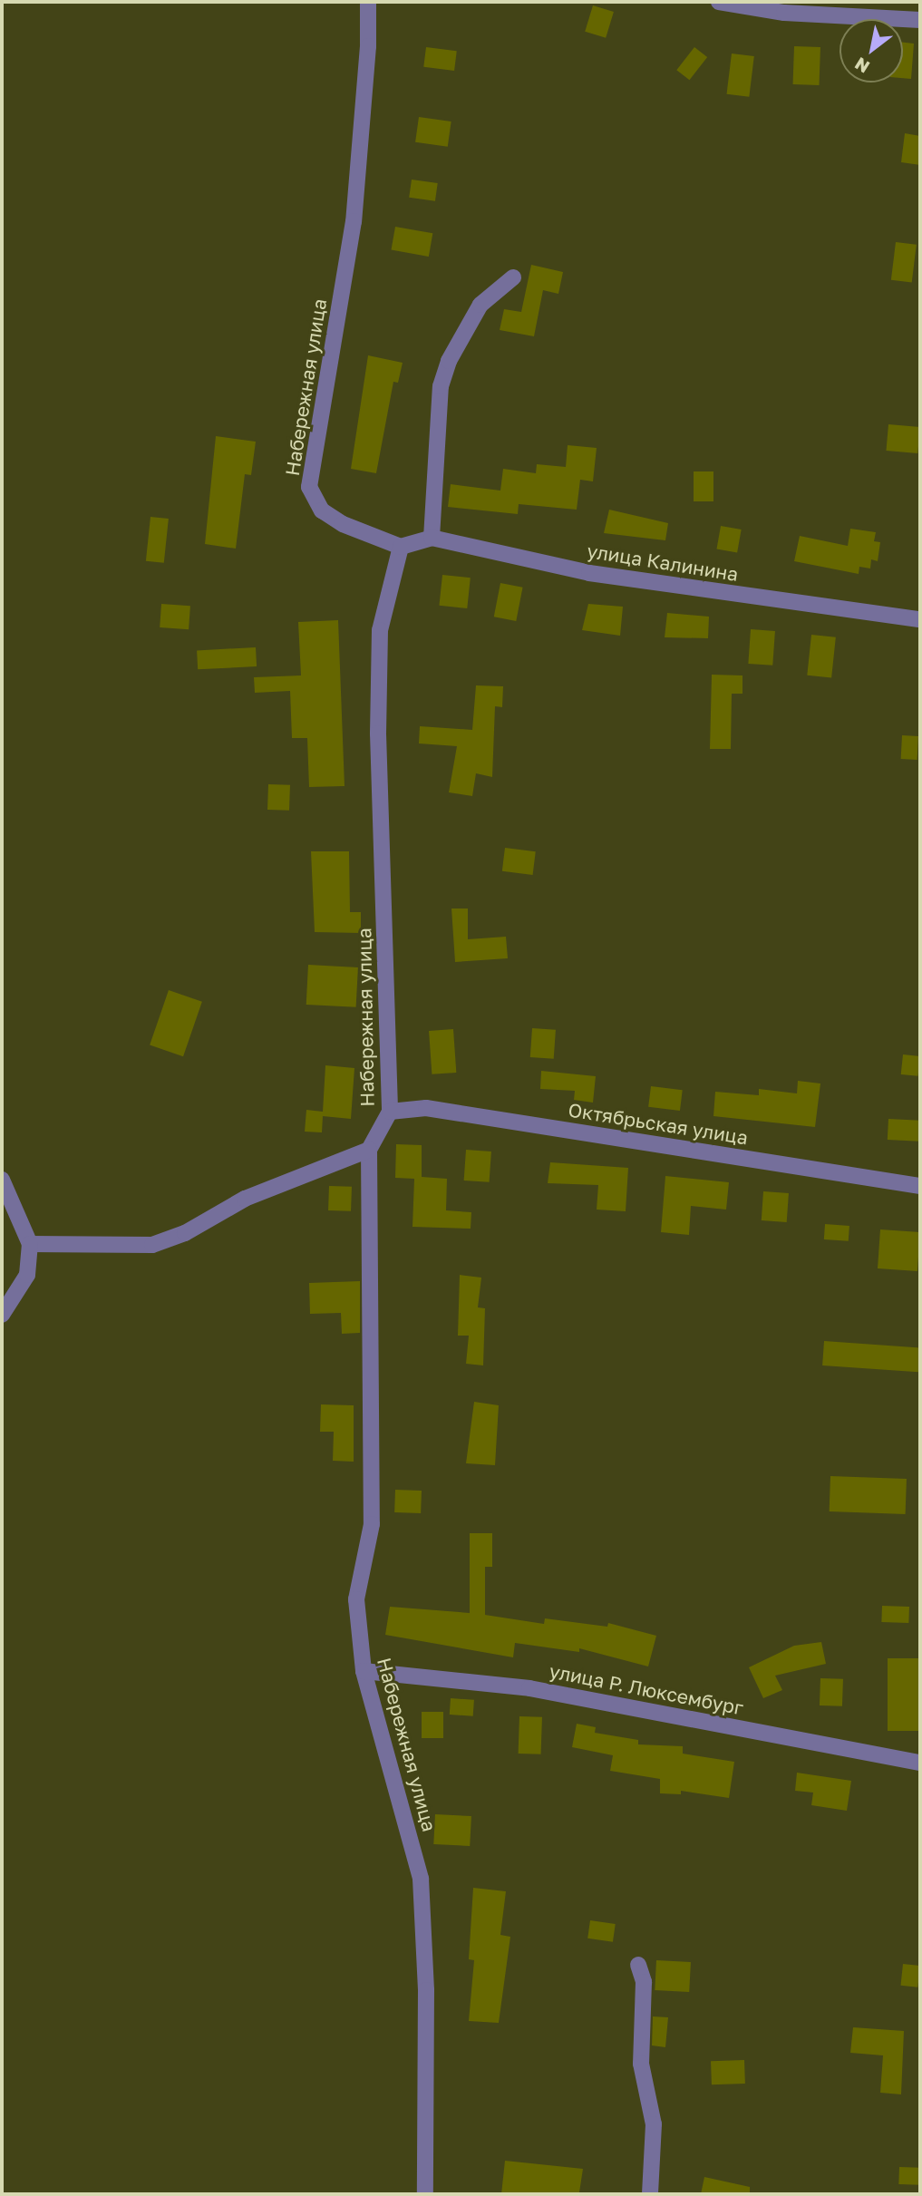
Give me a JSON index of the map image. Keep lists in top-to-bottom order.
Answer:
{
  "streets": {
    "street": [
      "Набережная улица",
      "улица Калинина",
      "Октябрьская улица",
      "улица Р. Люксембург"
    ]
  },
  "crossings": [
    ["Набережная улица", "улица Калинина"],
    ["Набережная улица", "Октябрьская улица"],
    ["Набережная улица", "улица Р. Люксембург"]
  ],
  "north": "bottom left"
}
